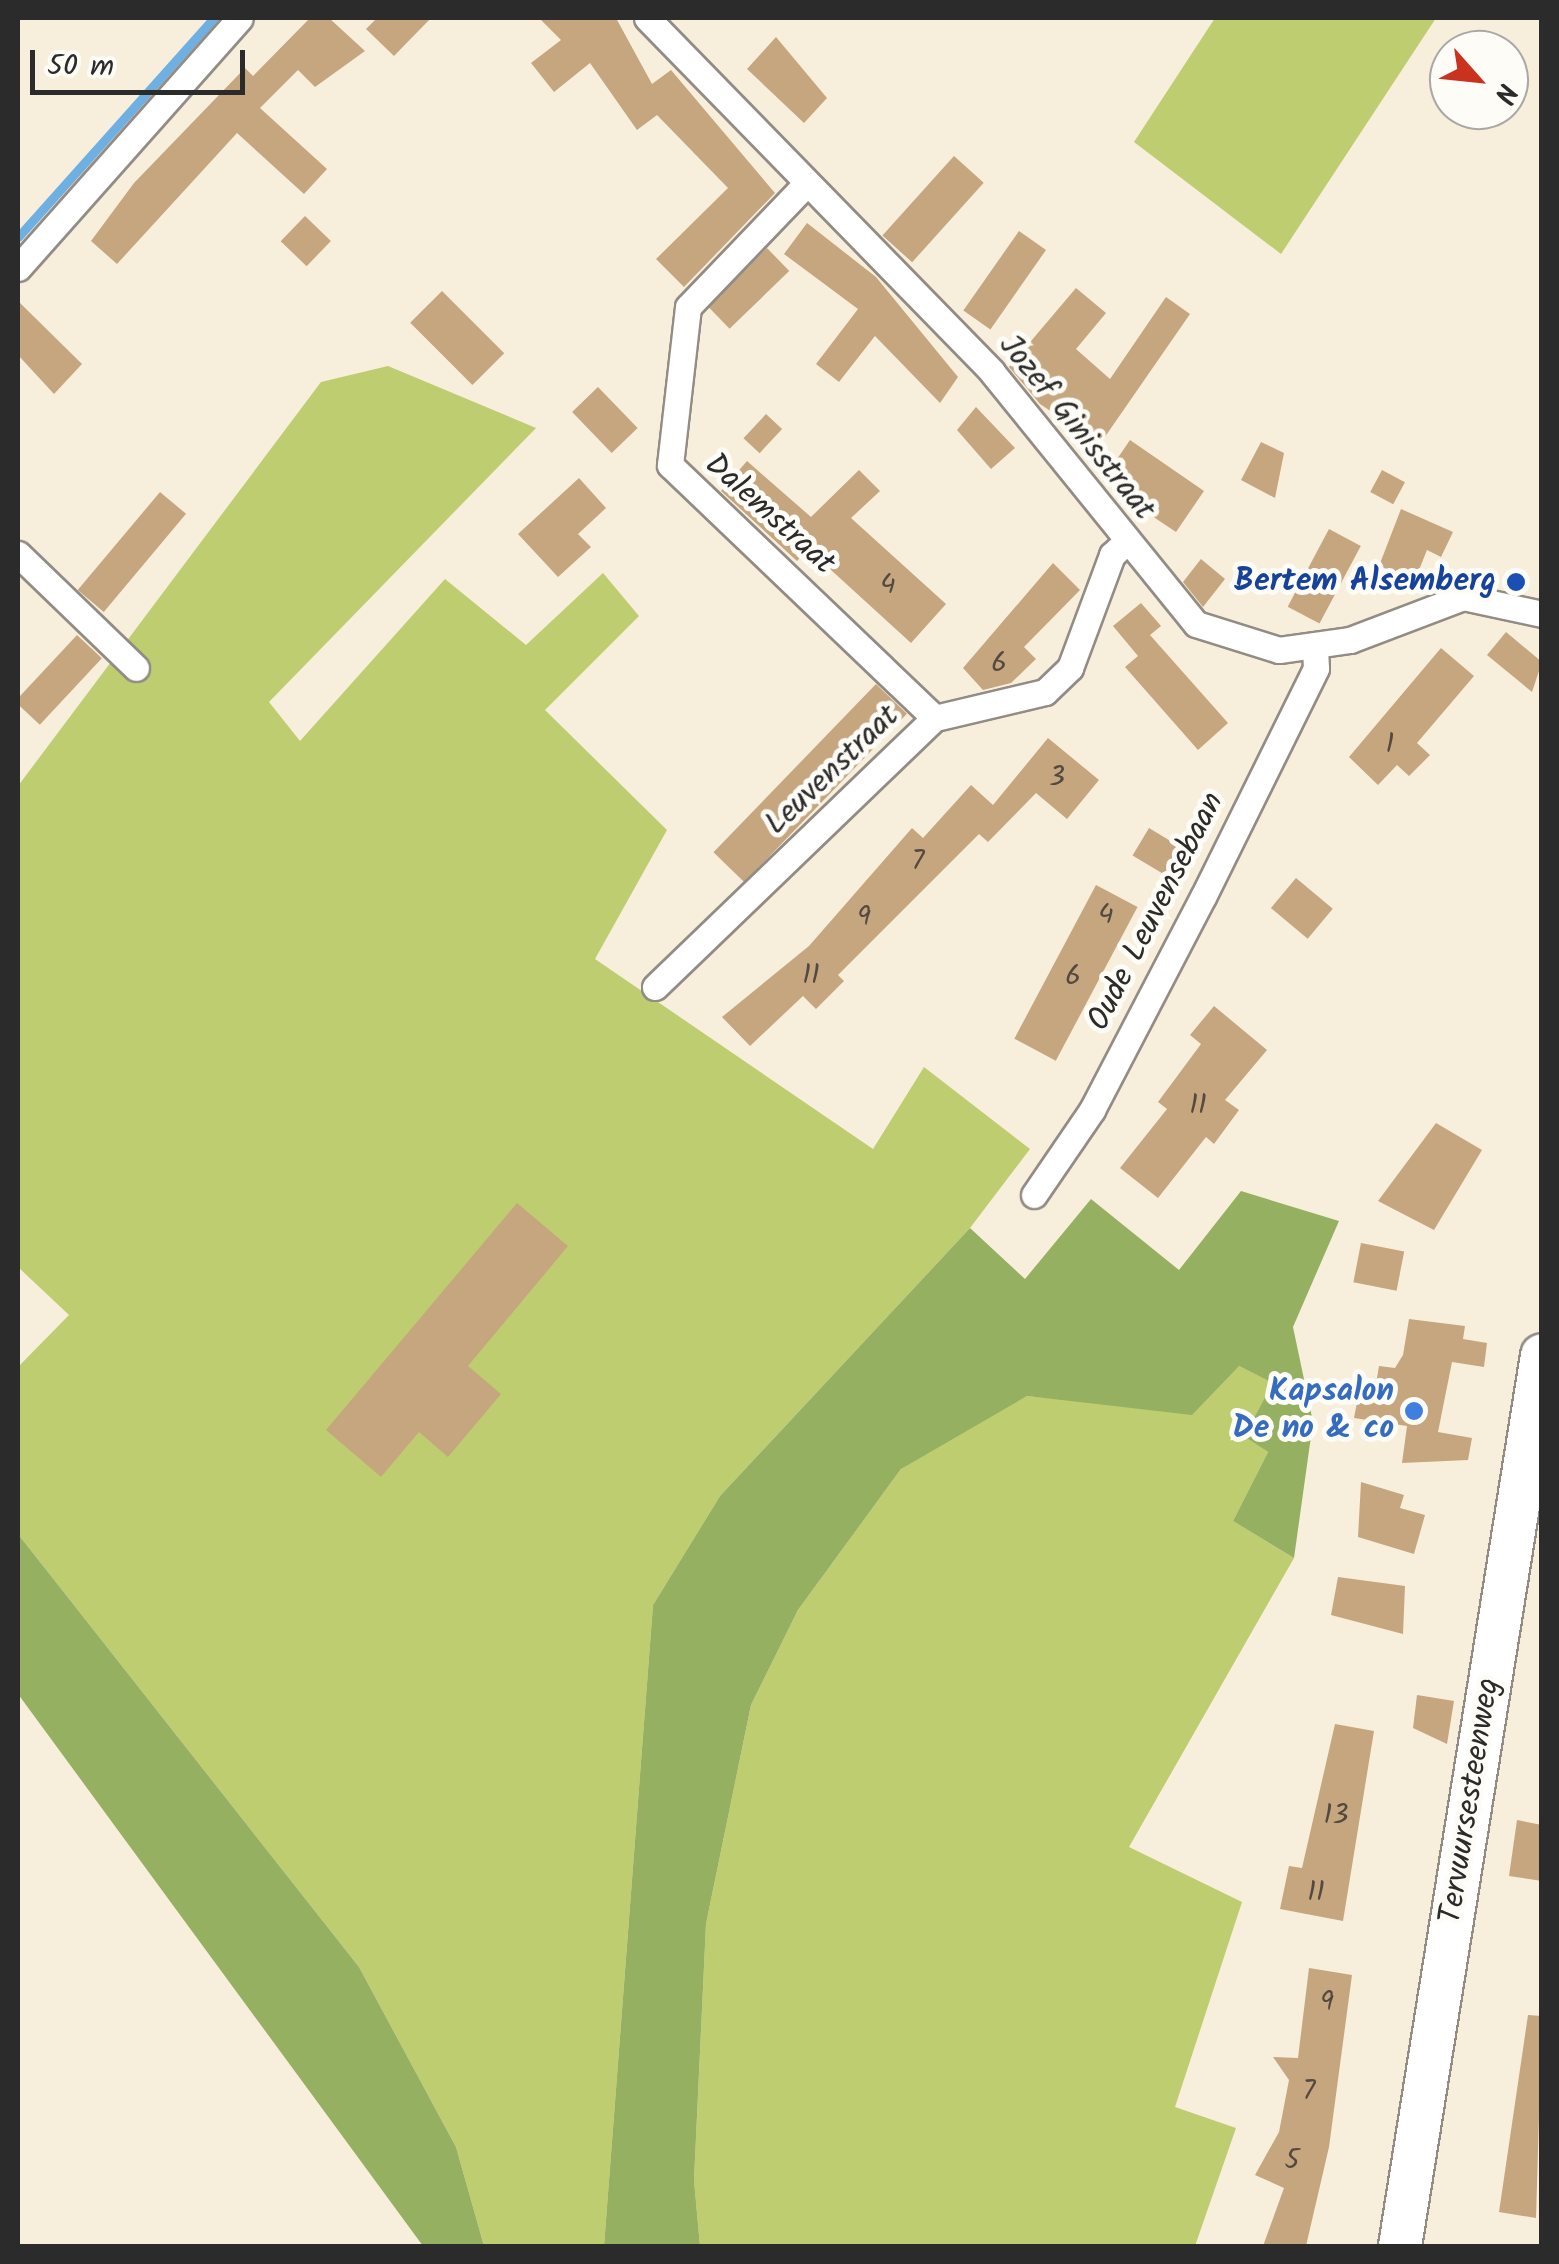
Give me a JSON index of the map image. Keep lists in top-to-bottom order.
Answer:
{
  "streets": {
    "main road": ["Tervuursesteenweg"],
    "street": [
      "Jozef Ginisstraat",
      "Dalemstraat",
      "Leuvenstraat",
      "Oude Leuvensebaan"
    ]
  },
  "crossings": [
    ["Jozef Ginisstraat", "Dalemstraat"],
    ["Jozef Ginisstraat", "Leuvenstraat"],
    ["Jozef Ginisstraat", "Oude Leuvensebaan"],
    ["Dalemstraat", "Leuvenstraat"]
  ],
  "places": ["Bertem Alsemberg", "Kapsalon De no & co"],
  "house_numbers": [
    "4",
    "6",
    "1",
    "3",
    "7",
    "4",
    "9",
    "11",
    "6",
    "11",
    "13",
    "11",
    "9",
    "7",
    "5"
  ],
  "scale_bar": "50 m",
  "north": "bottom right"
}
